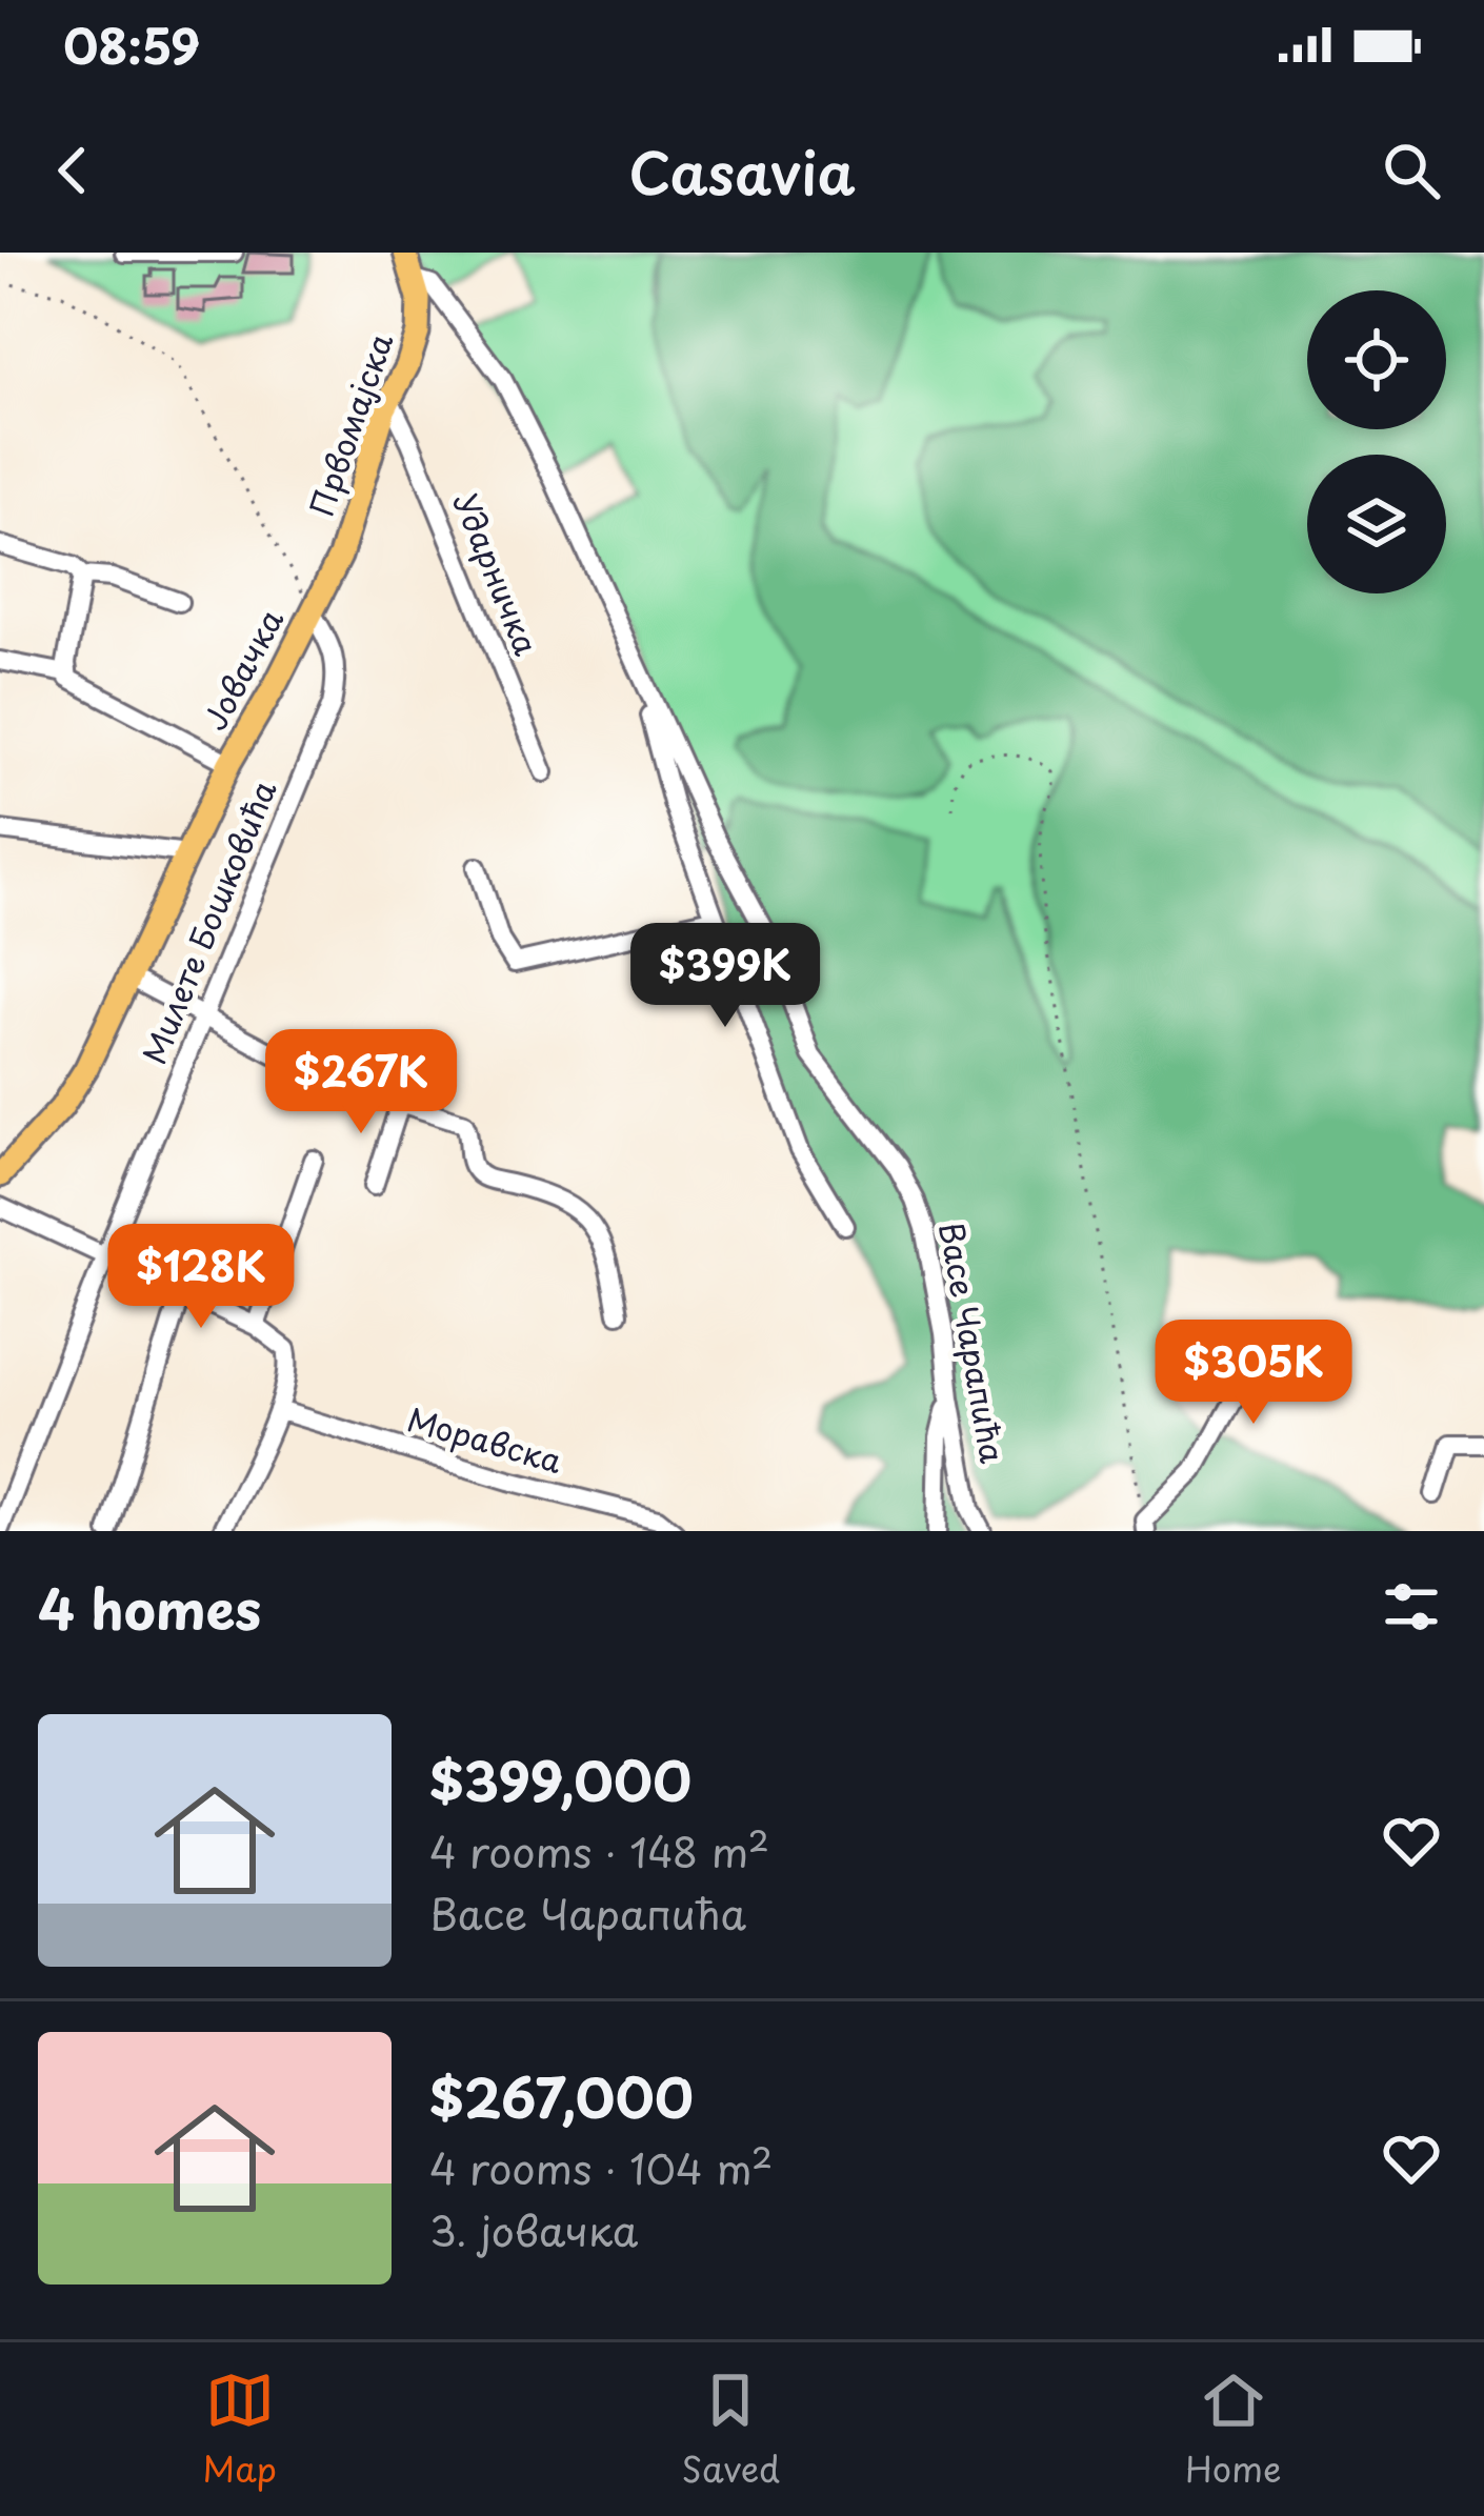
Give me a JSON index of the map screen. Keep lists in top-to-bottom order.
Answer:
{
  "streets": {
    "main road": ["Првомајска", "Јовачка"],
    "street": [
      "Ударничка",
      "Милете Бошковића",
      "Васе Чарапића",
      "Моравска"
    ]
  },
  "crossings": [
    ["Првомајска", "Ударничка"],
    ["Првомајска", "Јовачка"],
    ["Првомајска", "Милете Бошковића"],
    ["Јовачка", "Милете Бошковића"]
  ],
  "page": {
    "status": "08:59",
    "header": "Casavia",
    "price": [
      "$399K",
      "$267K",
      "$128K",
      "$305K"
    ],
    "heading": "4 homes",
    "list": [
      {
        "name": "$399,000",
        "note": "4 rooms · 148 m² · Васе Чарапића"
      },
      {
        "name": "$267,000",
        "note": "4 rooms · 104 m² · 3. јовачка"
      }
    ],
    "tabs": ["Map", "Saved", "Home"]
  }
}
